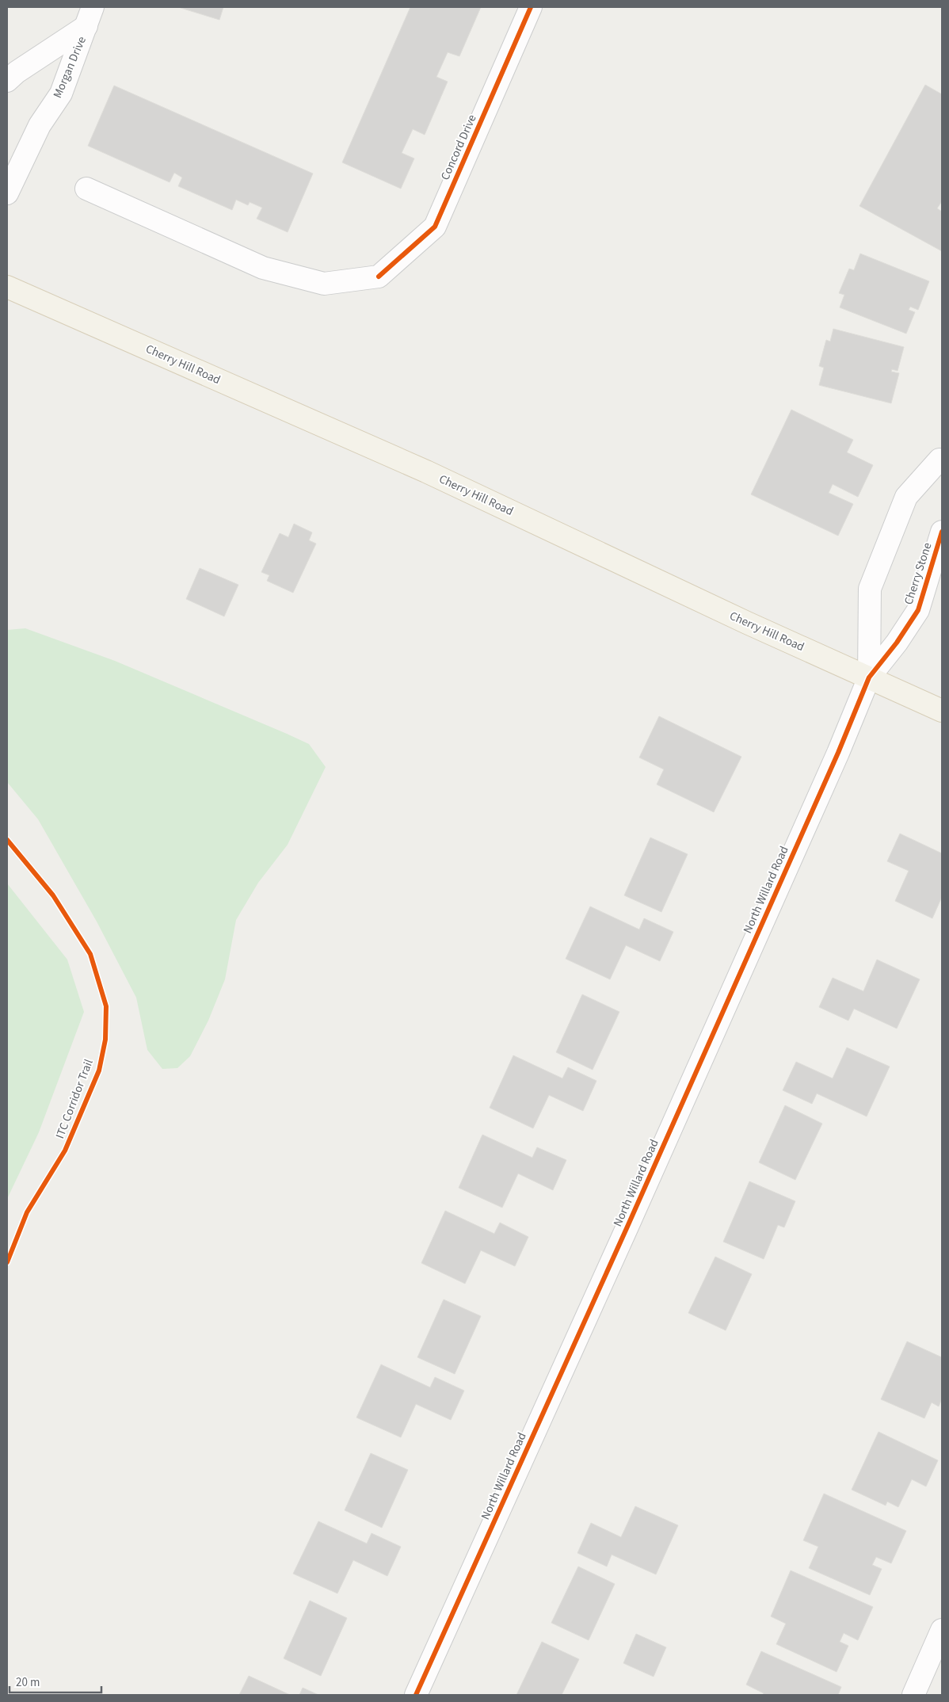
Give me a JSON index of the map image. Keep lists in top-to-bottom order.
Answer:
{
  "streets": {
    "main road": ["Cherry Hill Road"],
    "street": [
      "Morgan Drive",
      "Concord Drive",
      "Cherry Stone",
      "North Willard Road"
    ],
    "cycle path": ["ITC Corridor Trail"]
  },
  "crossings": [
    ["Cherry Hill Road", "Cherry Stone"],
    ["Cherry Hill Road", "North Willard Road"],
    ["Cherry Stone", "North Willard Road"]
  ],
  "scale_bar": "20 m"
}
